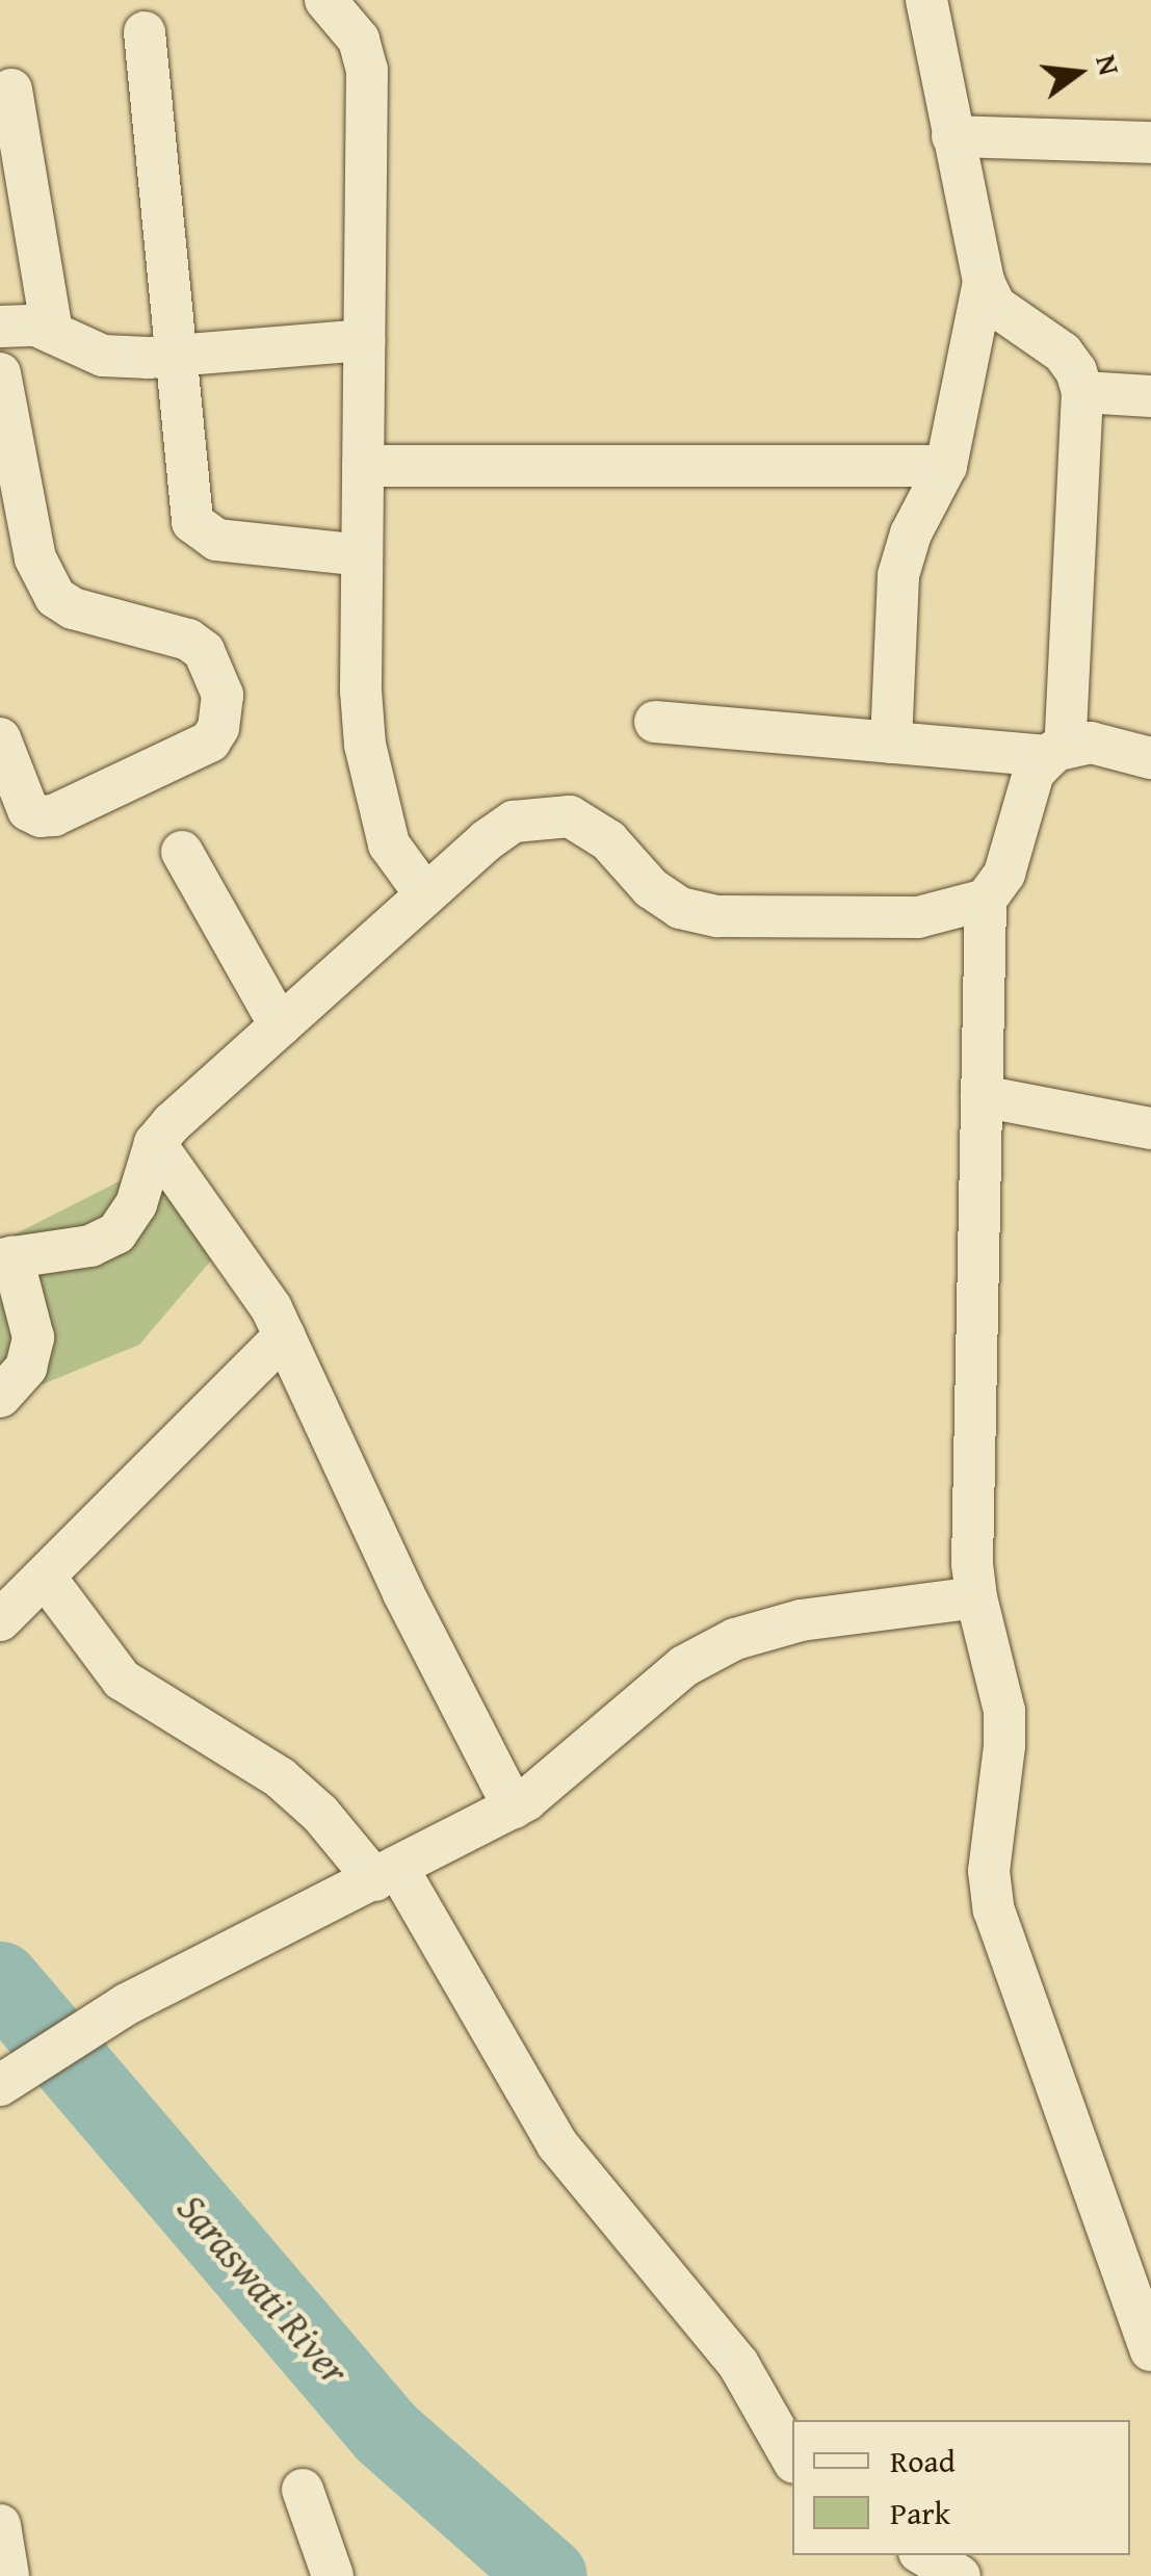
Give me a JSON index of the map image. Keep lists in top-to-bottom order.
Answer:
{
  "water": ["Saraswati River"],
  "legend": ["Road", "Park"],
  "north": "right"
}
